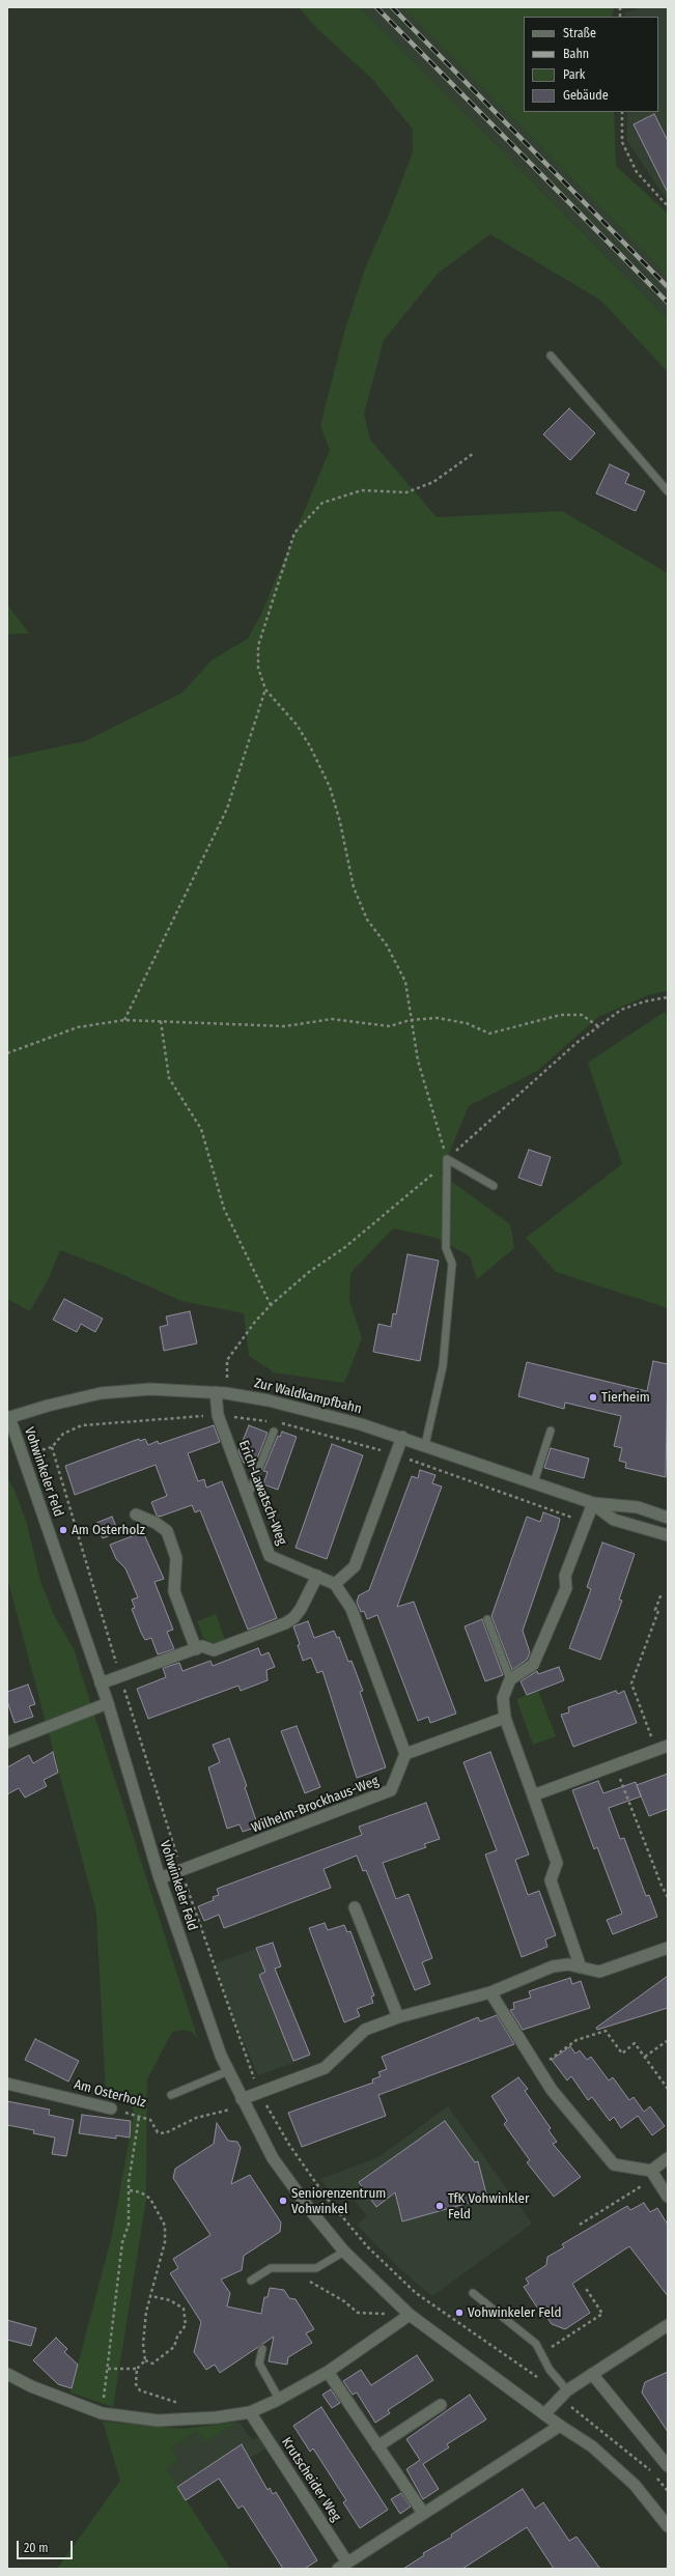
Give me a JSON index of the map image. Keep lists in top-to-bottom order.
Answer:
{
  "streets": {
    "street": [
      "Zur Waldkampfbahn",
      "Vohwinkeler Feld",
      "Erich-Lawatsch-Weg",
      "Wilhelm-Brockhaus-Weg",
      "Am Osterholz",
      "Krutscheider Weg"
    ]
  },
  "crossings": [
    ["Zur Waldkampfbahn", "Vohwinkeler Feld"],
    ["Zur Waldkampfbahn", "Erich-Lawatsch-Weg"],
    ["Vohwinkeler Feld", "Wilhelm-Brockhaus-Weg"],
    ["Vohwinkeler Feld", "Am Osterholz"]
  ],
  "places": [
    "Tierheim",
    "Am Osterholz",
    "Seniorenzentrum Vohwinkel",
    "TfK Vohwinkler Feld",
    "Vohwinkeler Feld"
  ],
  "legend": [
    "Straße",
    "Bahn",
    "Park",
    "Gebäude"
  ],
  "scale_bar": "20 m"
}
